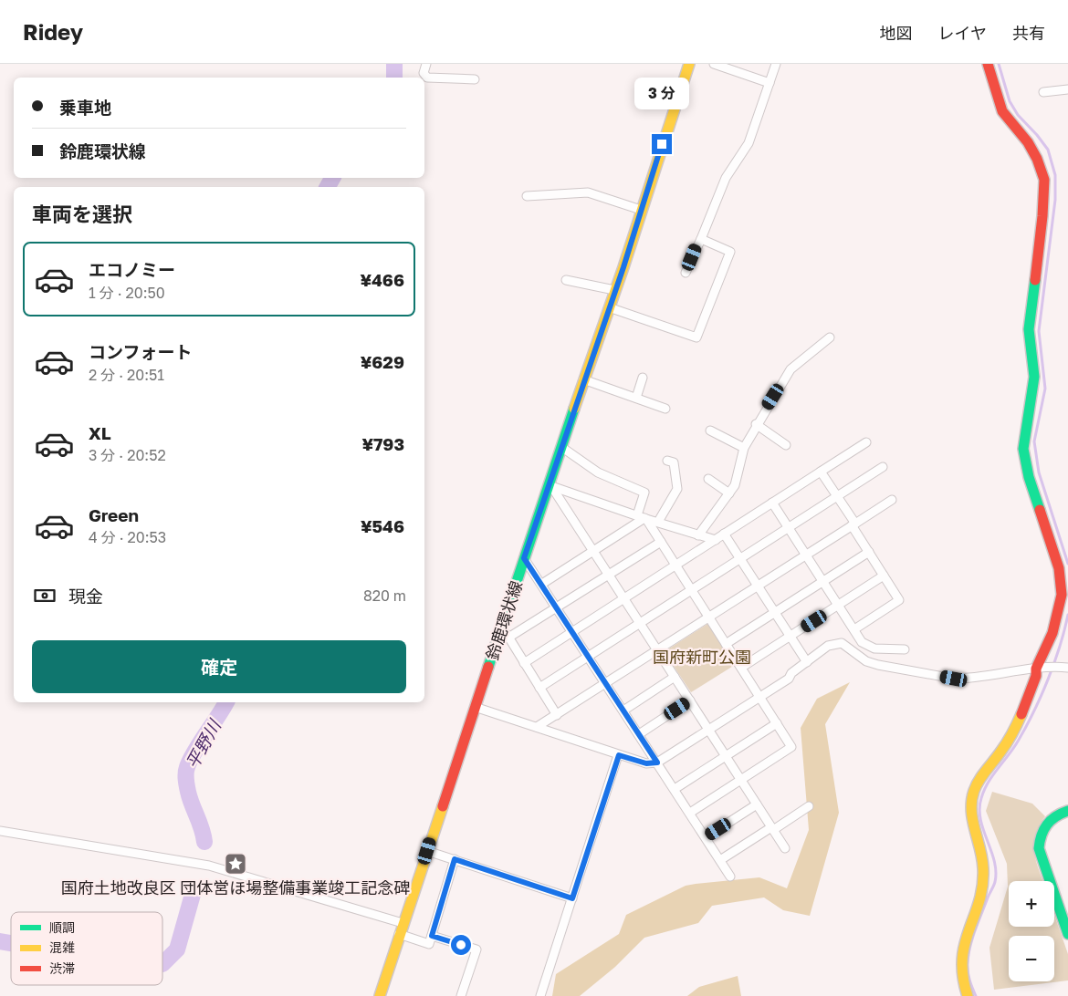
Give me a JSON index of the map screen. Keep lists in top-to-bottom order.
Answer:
{
  "streets": {
    "street": ["鈴鹿環状線"]
  },
  "water": ["平野川"],
  "parks": ["国府新町公園"],
  "places": {
    "place": ["国府土地改良区 団体営ほ場整備事業竣工記念碑"]
  },
  "legend": ["順調", "混雑", "渋滞"],
  "page": {
    "header": "Ridey",
    "nav": ["地図", "レイヤ", "共有"],
    "bubble": "3 分",
    "banner": ["乗車地", "鈴鹿環状線"],
    "heading": "車両を選択",
    "list": [
      {
        "name": "エコノミー",
        "note": "1 分 · 20:50",
        "value": "¥466"
      },
      {
        "name": "コンフォート",
        "note": "2 分 · 20:51",
        "value": "¥629"
      },
      {
        "name": "XL",
        "note": "3 分 · 20:52",
        "value": "¥793"
      },
      {
        "name": "Green",
        "note": "4 分 · 20:53",
        "value": "¥546"
      }
    ],
    "pay": ["現金", "820 m"],
    "buttons": "確定",
    "map_buttons": ["+", "−"]
  }
}
